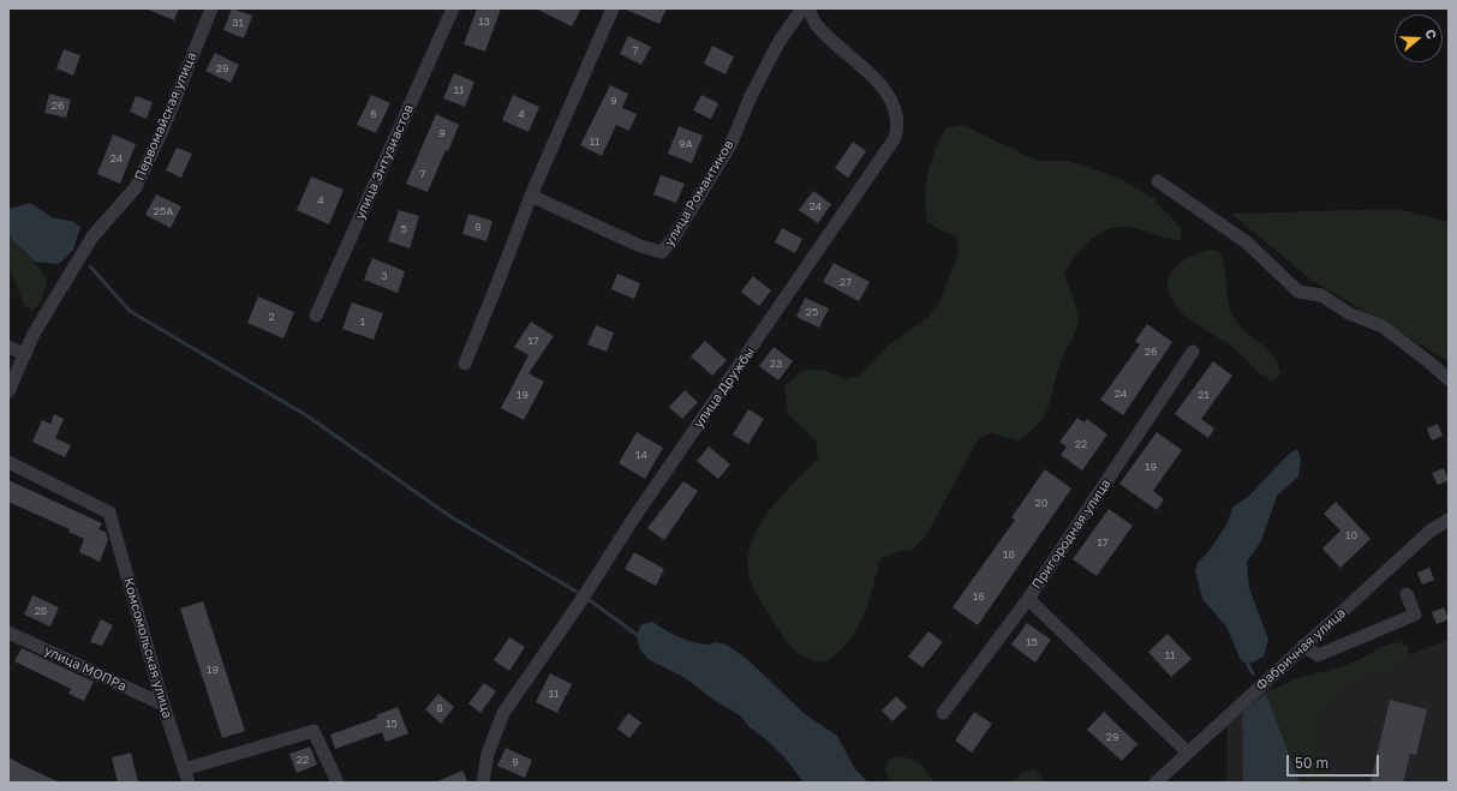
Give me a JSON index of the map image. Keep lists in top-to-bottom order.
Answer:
{
  "streets": {
    "street": [
      "Первомайская улица",
      "улица Энтузиастов",
      "улица Романтиков",
      "улица Дружбы",
      "Пригородная улица",
      "Комсомольская улица",
      "Фабричная улица",
      "улица МОПРа"
    ]
  },
  "crossings": [
    ["Комсомольская улица", "улица МОПРа"]
  ],
  "house_numbers": [
    "13",
    "31",
    "7",
    "29",
    "11",
    "9",
    "26",
    "6",
    "4",
    "9",
    "11",
    "9А",
    "24",
    "7",
    "4",
    "24",
    "25А",
    "8",
    "5",
    "3",
    "27",
    "25",
    "2",
    "1",
    "17",
    "26",
    "23",
    "24",
    "19",
    "21",
    "22",
    "14",
    "19",
    "20",
    "10",
    "17",
    "18",
    "16",
    "28",
    "15",
    "11",
    "19",
    "11",
    "8",
    "15",
    "29",
    "22",
    "9"
  ],
  "scale_bar": "50 m",
  "north": "right"
}
